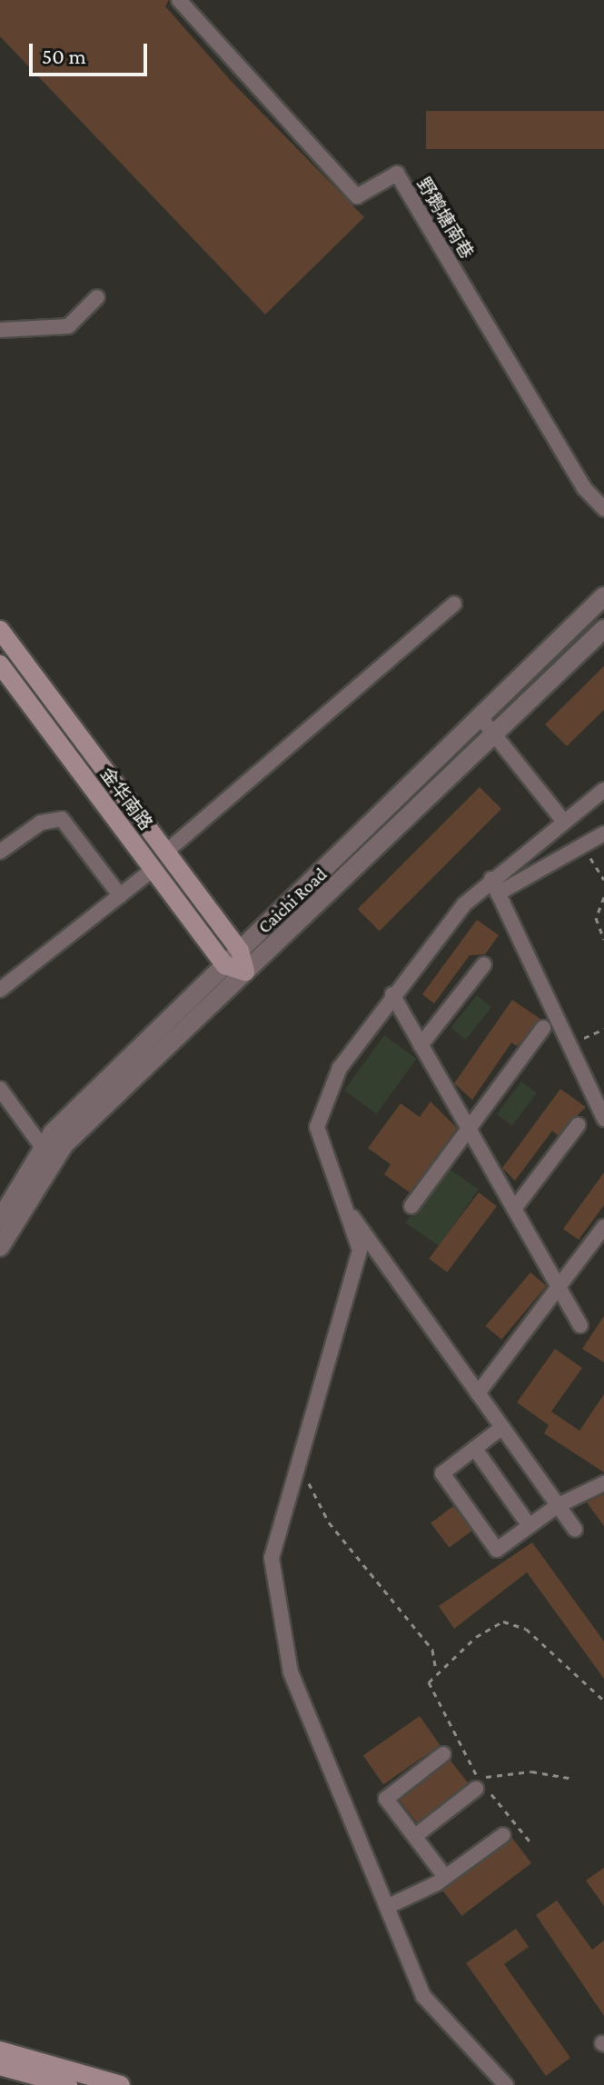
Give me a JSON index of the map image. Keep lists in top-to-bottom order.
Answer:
{
  "streets": {
    "main road": ["金华南路"],
    "street": ["野鹅塘南巷", "Caichi Road"]
  },
  "crossings": [
    ["金华南路", "Caichi Road"]
  ],
  "scale_bar": "50 m"
}
